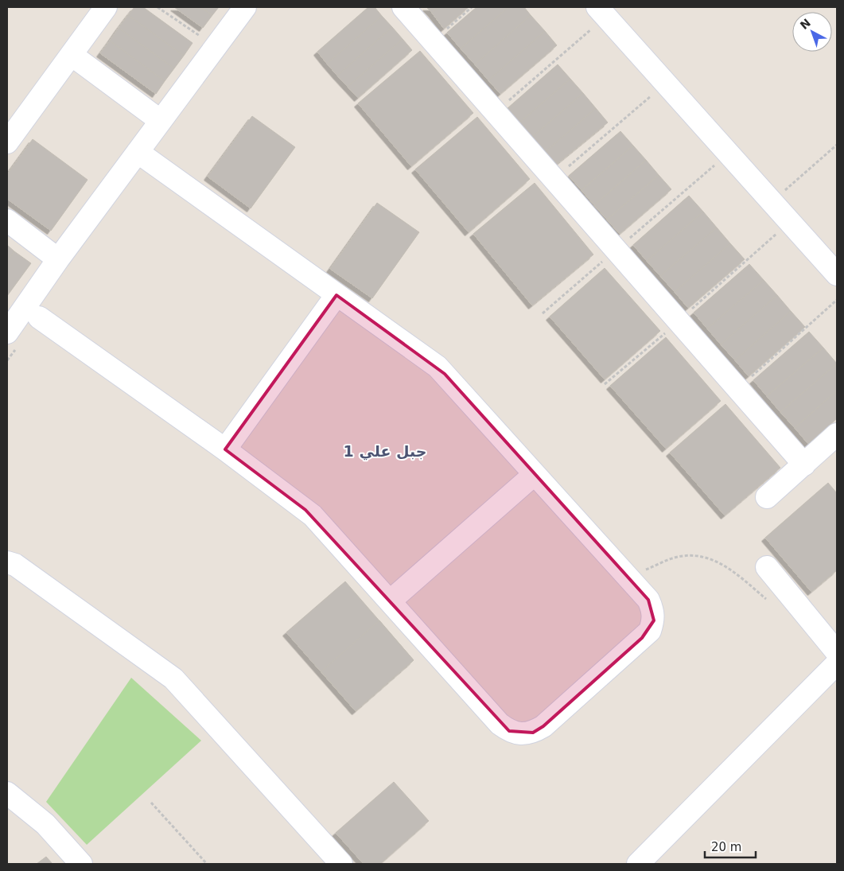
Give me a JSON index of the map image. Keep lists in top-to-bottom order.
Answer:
{
  "districts": ["جبل علي 1"],
  "scale_bar": "20 m",
  "north": "top left"
}
